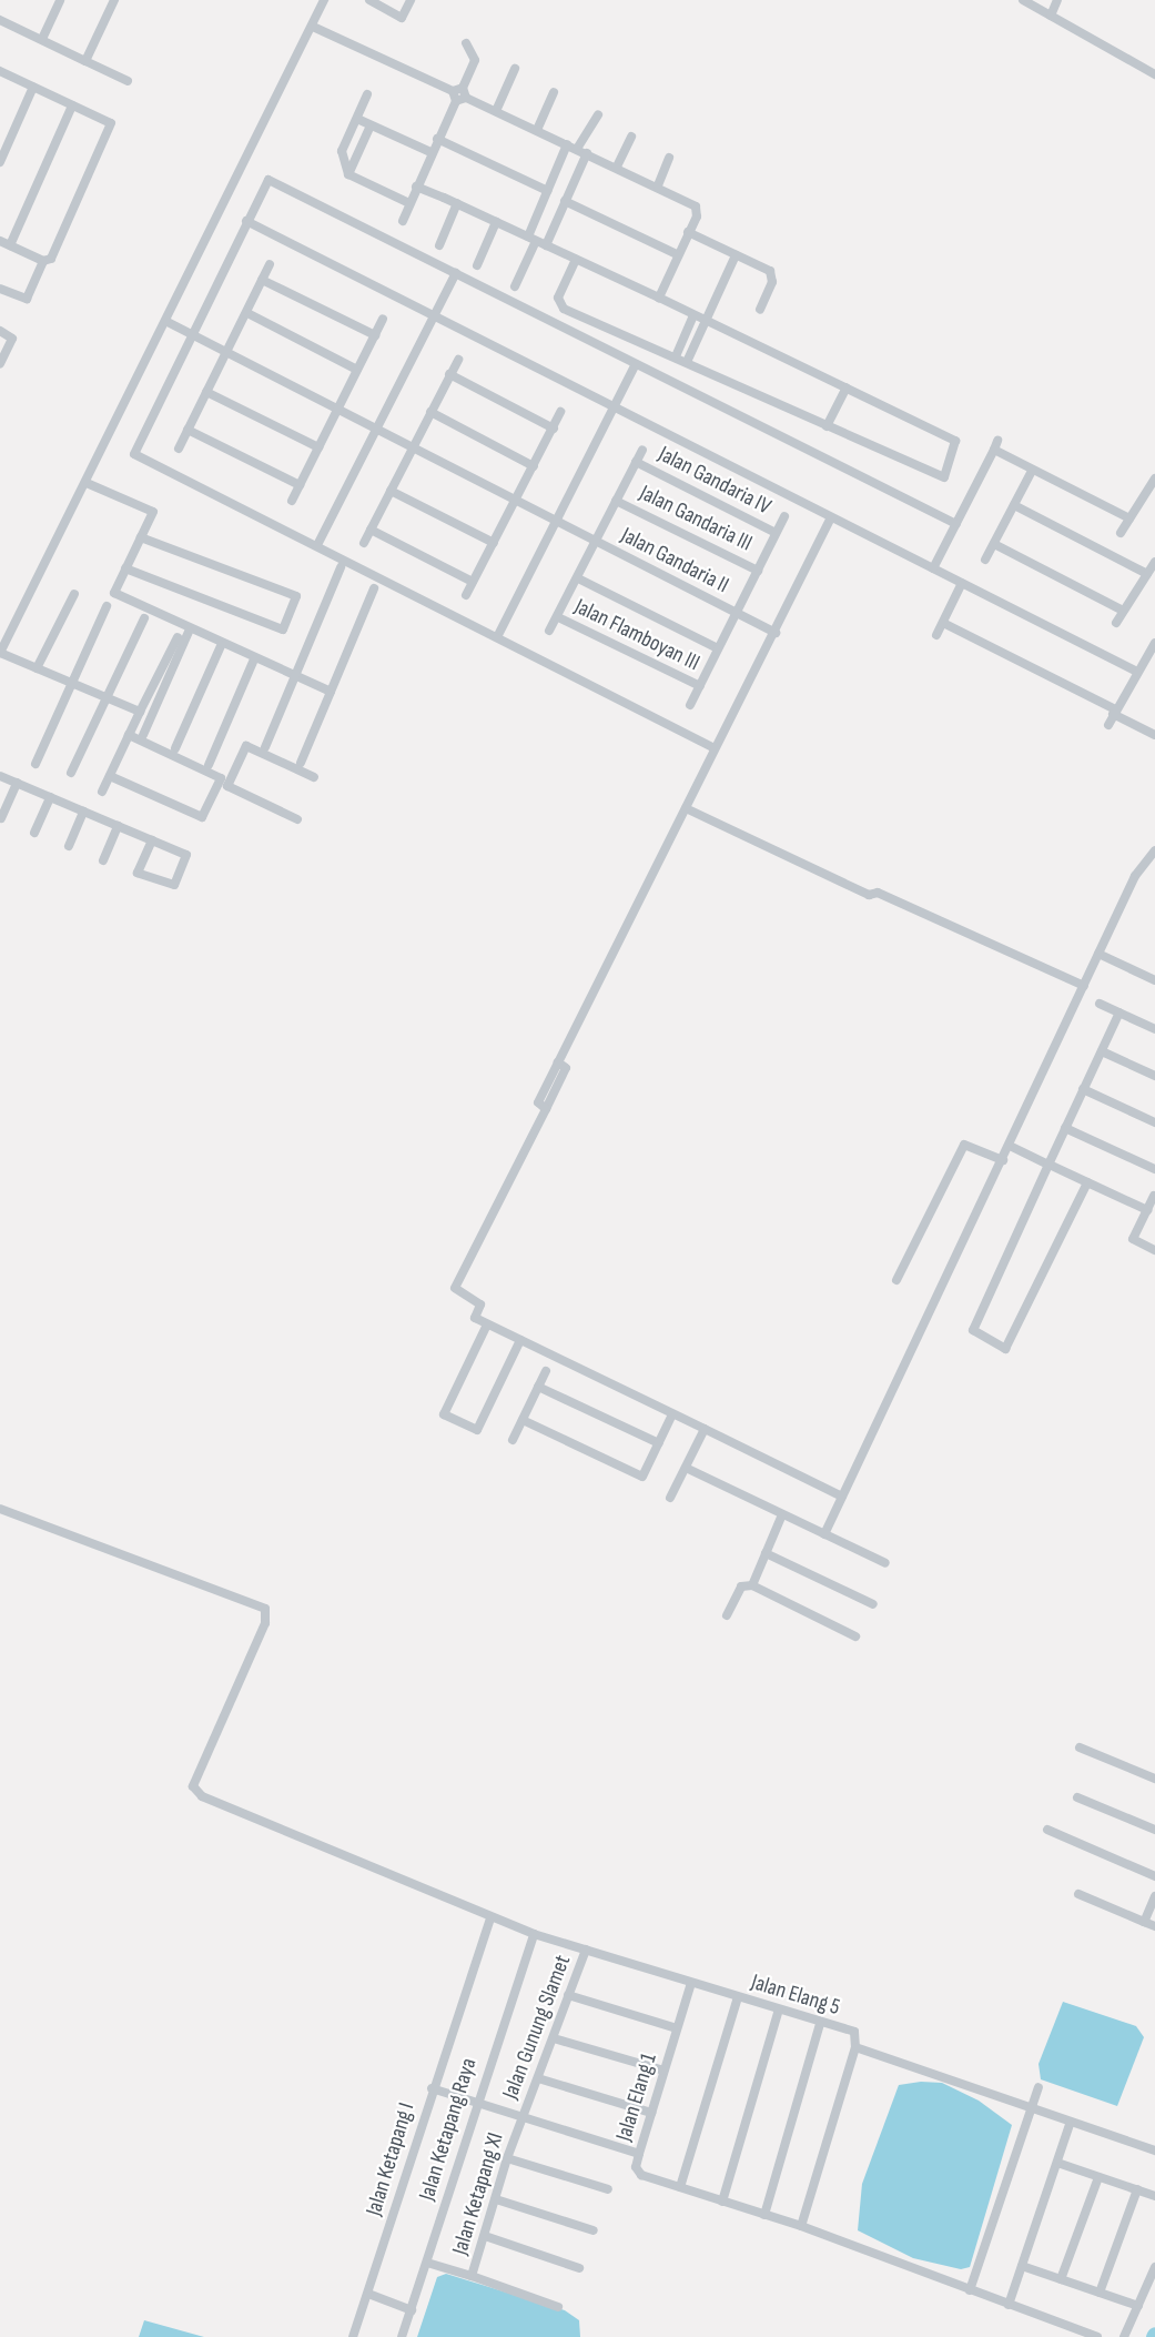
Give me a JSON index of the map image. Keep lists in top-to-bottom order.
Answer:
{
  "streets": {
    "street": [
      "Jalan Gandaria IV",
      "Jalan Gandaria III",
      "Jalan Gandaria II",
      "Jalan Flamboyan III",
      "Jalan Elang 5",
      "Jalan Gunung Slamet",
      "Jalan Elang 1",
      "Jalan Ketapang Raya",
      "Jalan Ketapang I",
      "Jalan Ketapang XI"
    ]
  },
  "crossings": [
    ["Jalan Elang 5", "Jalan Gunung Slamet"],
    ["Jalan Elang 5", "Jalan Elang 1"],
    ["Jalan Elang 5", "Jalan Ketapang Raya"],
    ["Jalan Gunung Slamet", "Jalan Ketapang I"],
    ["Jalan Gunung Slamet", "Jalan Ketapang XI"],
    ["Jalan Elang 1", "Jalan Ketapang I"],
    ["Jalan Ketapang Raya", "Jalan Ketapang I"],
    ["Jalan Ketapang Raya", "Jalan Ketapang XI"],
    ["Jalan Ketapang I", "Jalan Ketapang XI"]
  ]
}
